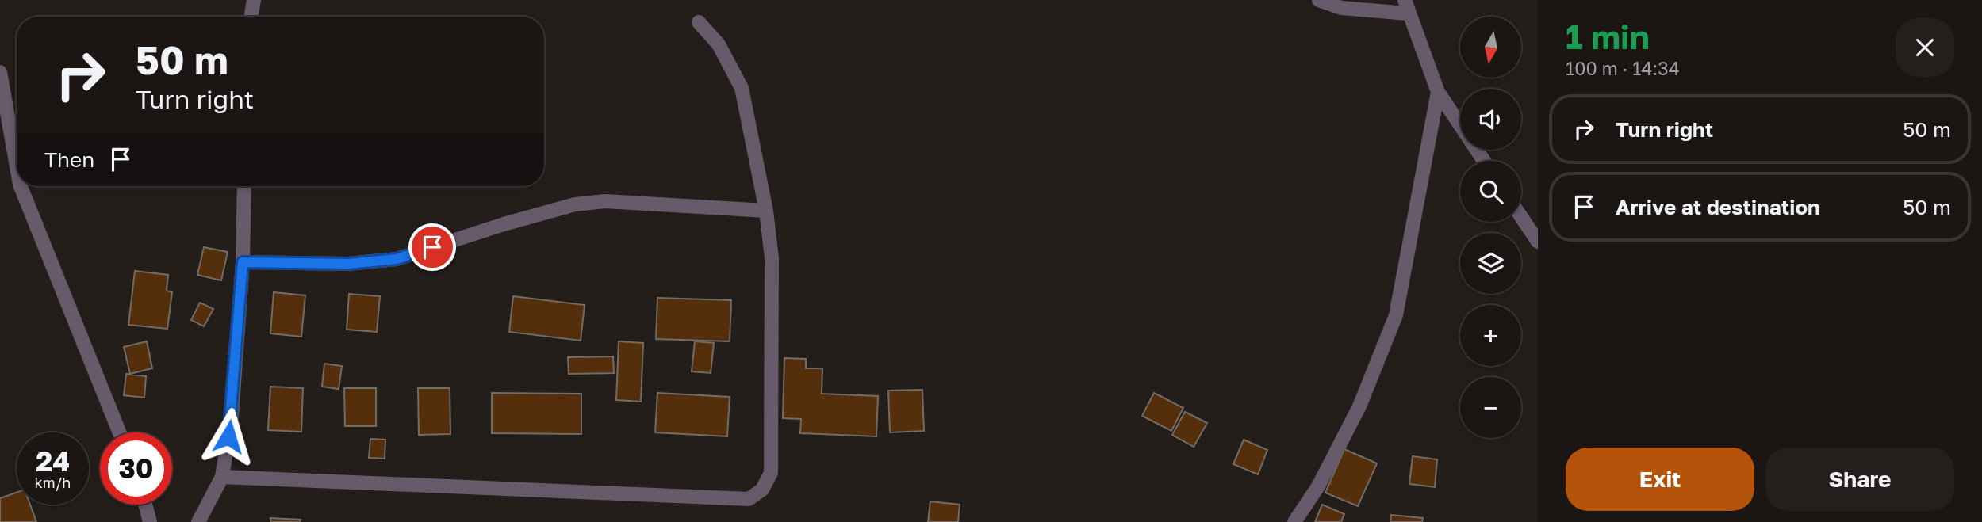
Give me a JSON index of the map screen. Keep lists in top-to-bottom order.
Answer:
{
  "north": "bottom",
  "page": {
    "heading": ["1 min", "100 m · 14:34"],
    "map_buttons": ["+", "−"],
    "turn": ["50 m", "Turn right"],
    "list": [
      {
        "name": "Turn right",
        "value": "50 m"
      },
      {
        "name": "Arrive at destination",
        "value": "50 m"
      }
    ],
    "then": "Then",
    "speed": "24 km/h",
    "limit": "30",
    "buttons": ["Exit", "Share"]
  }
}
